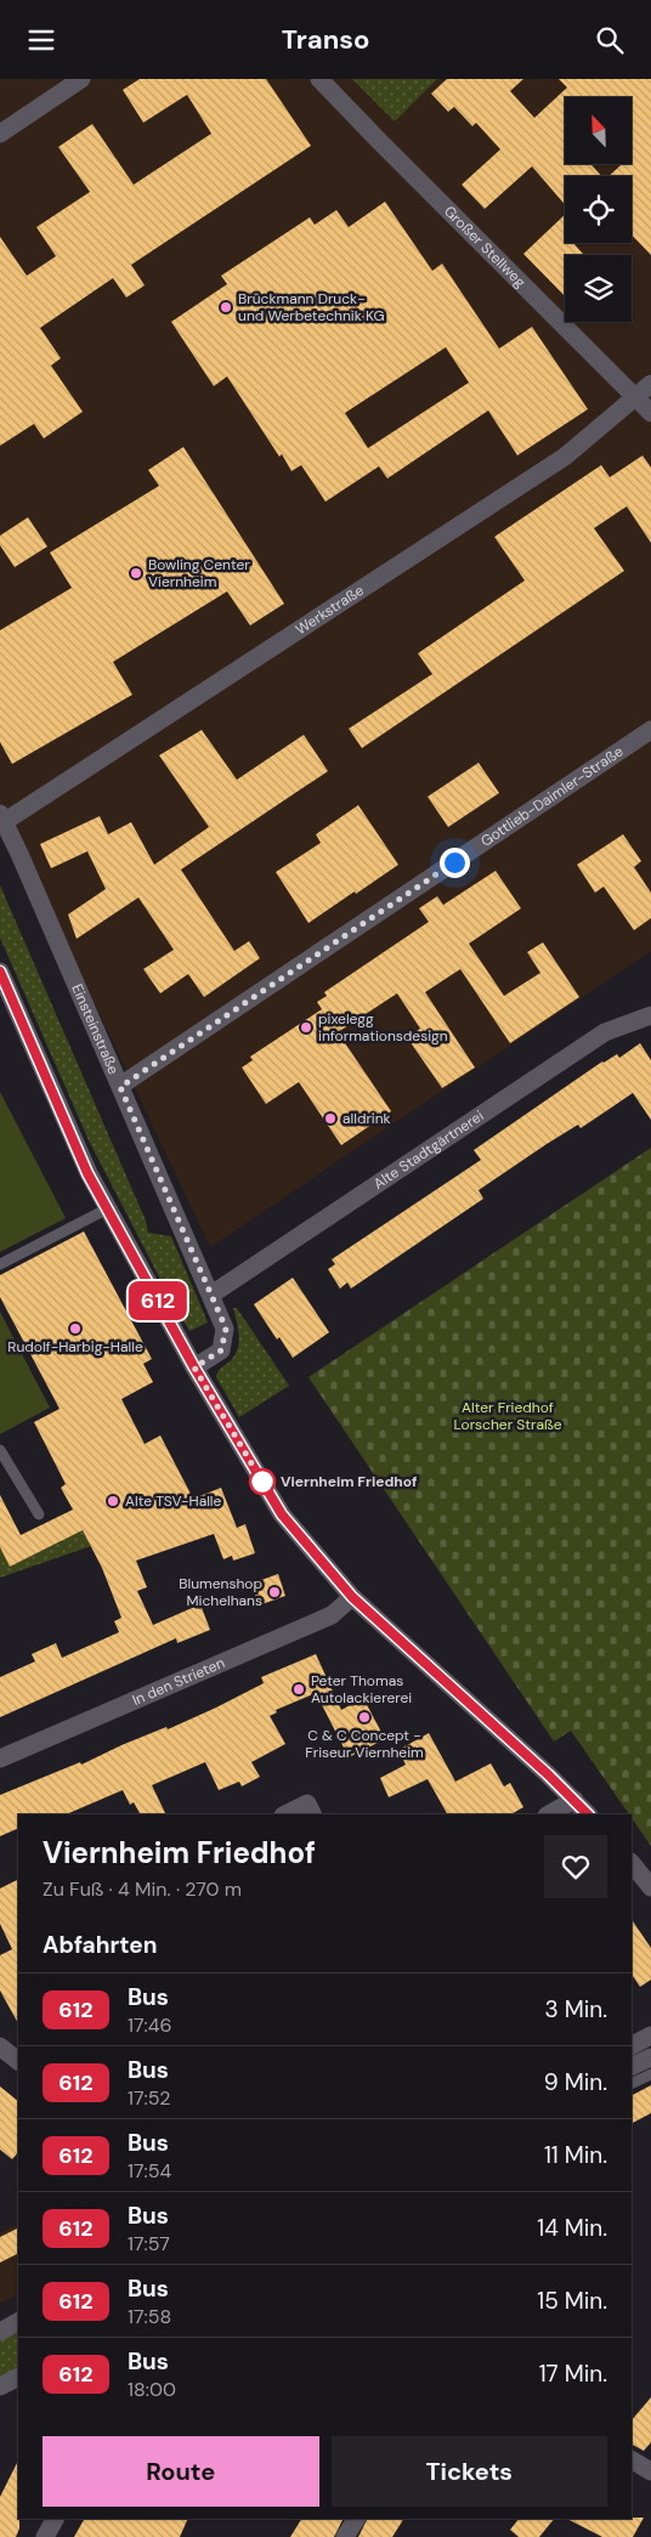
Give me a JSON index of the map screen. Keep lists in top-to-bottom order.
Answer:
{
  "streets": {
    "street": [
      "Großer Stellweg",
      "Werkstraße",
      "Gottlieb-Daimler-Straße",
      "Einsteinstraße",
      "Alte Stadtgärtnerei",
      "In den Strieten"
    ]
  },
  "crossings": [
    ["Großer Stellweg", "Werkstraße"],
    ["Werkstraße", "Einsteinstraße"],
    ["Gottlieb-Daimler-Straße", "Einsteinstraße"],
    ["Einsteinstraße", "Alte Stadtgärtnerei"]
  ],
  "parks": ["Alter Friedhof Lorscher Straße"],
  "places": [
    "Brückmann Druck- und Werbetechnik KG",
    "Bowling Center Viernheim",
    "pixelegg informationsdesign",
    "alldrink",
    "Rudolf-Harbig-Halle",
    "Viernheim Friedhof",
    "Alte TSV-Halle",
    "Blumenshop Michelhans",
    "Peter Thomas Autolackiererei",
    "C & C Concept - Friseur Viernheim"
  ],
  "lines": ["bus line 612"],
  "north": "top left",
  "page": {
    "header": "Transo",
    "on_map": "612",
    "heading": [
      ["Viernheim Friedhof", "Zu Fuß · 4 Min. · 270 m"],
      "Abfahrten"
    ],
    "list": [
      {
        "mark": "612",
        "name": "Bus",
        "note": "17:46",
        "value": "3 Min."
      },
      {
        "mark": "612",
        "name": "Bus",
        "note": "17:52",
        "value": "9 Min."
      },
      {
        "mark": "612",
        "name": "Bus",
        "note": "17:54",
        "value": "11 Min."
      },
      {
        "mark": "612",
        "name": "Bus",
        "note": "17:57",
        "value": "14 Min."
      },
      {
        "mark": "612",
        "name": "Bus",
        "note": "17:58",
        "value": "15 Min."
      },
      {
        "mark": "612",
        "name": "Bus",
        "note": "18:00",
        "value": "17 Min."
      }
    ],
    "buttons": ["Route", "Tickets"]
  }
}
